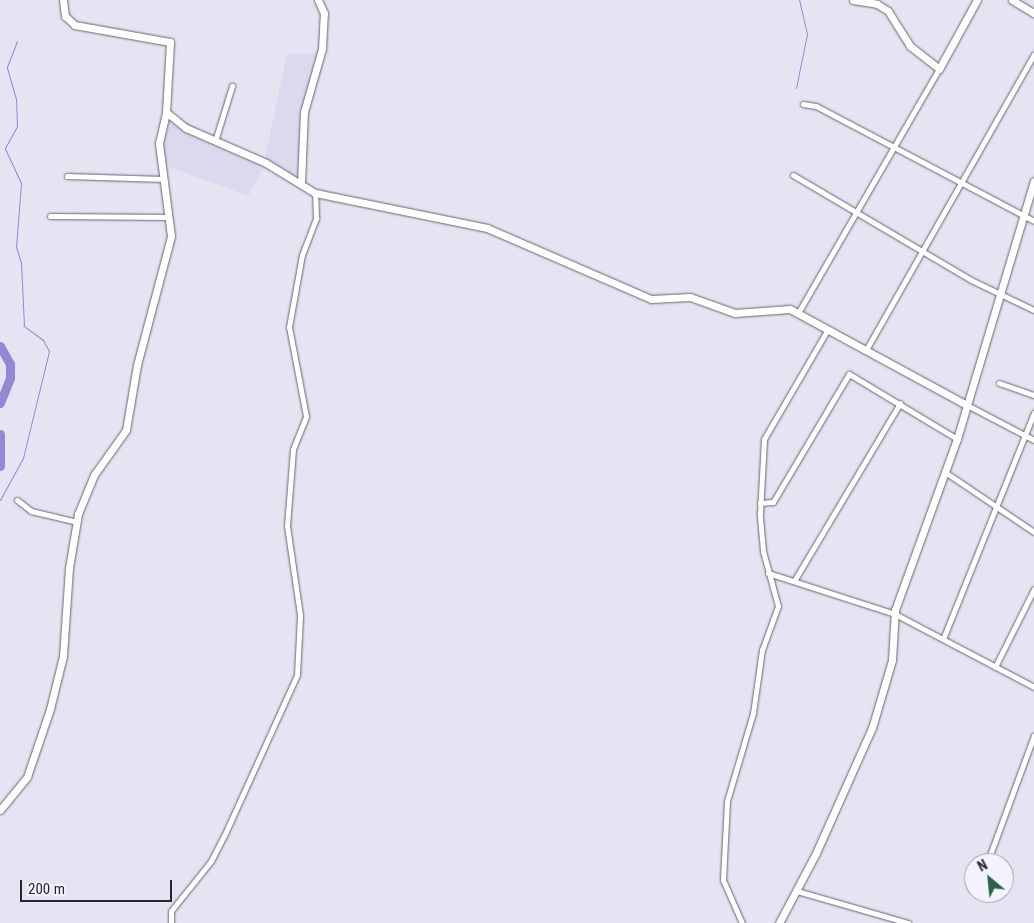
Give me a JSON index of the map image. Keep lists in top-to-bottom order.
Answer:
{
  "scale_bar": "200 m",
  "north": "top left"
}
